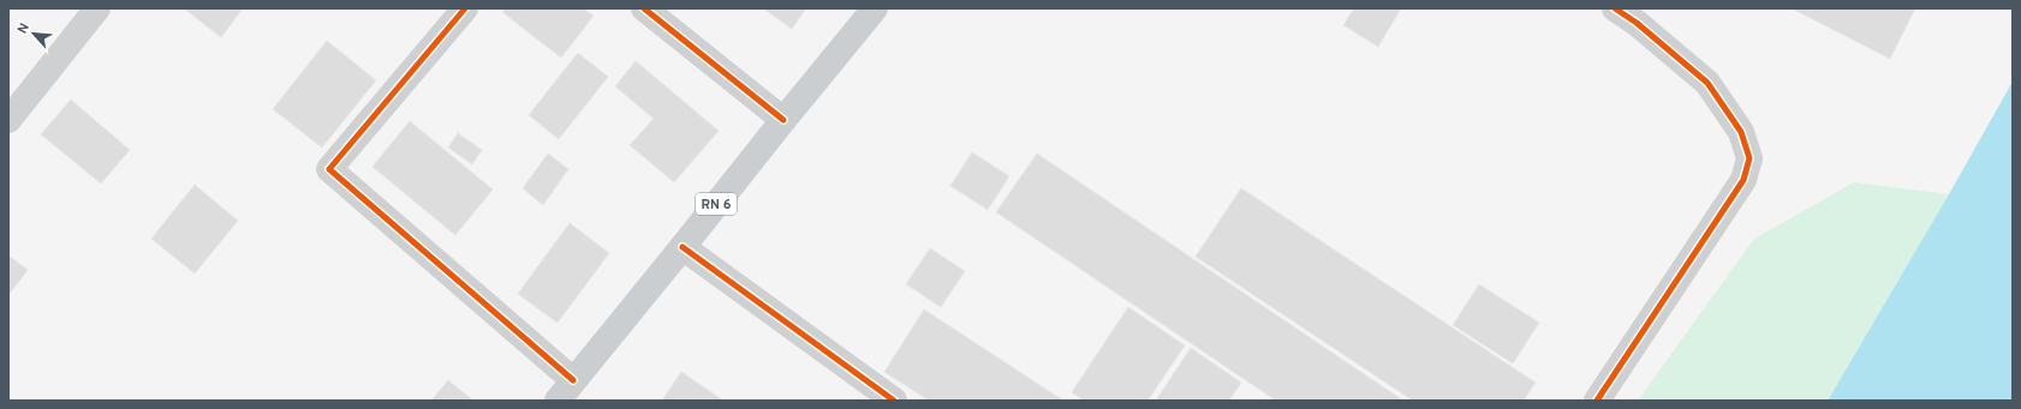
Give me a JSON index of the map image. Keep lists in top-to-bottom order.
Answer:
{
  "streets": {
    "main road": ["RN 6"]
  },
  "north": "top left"
}
